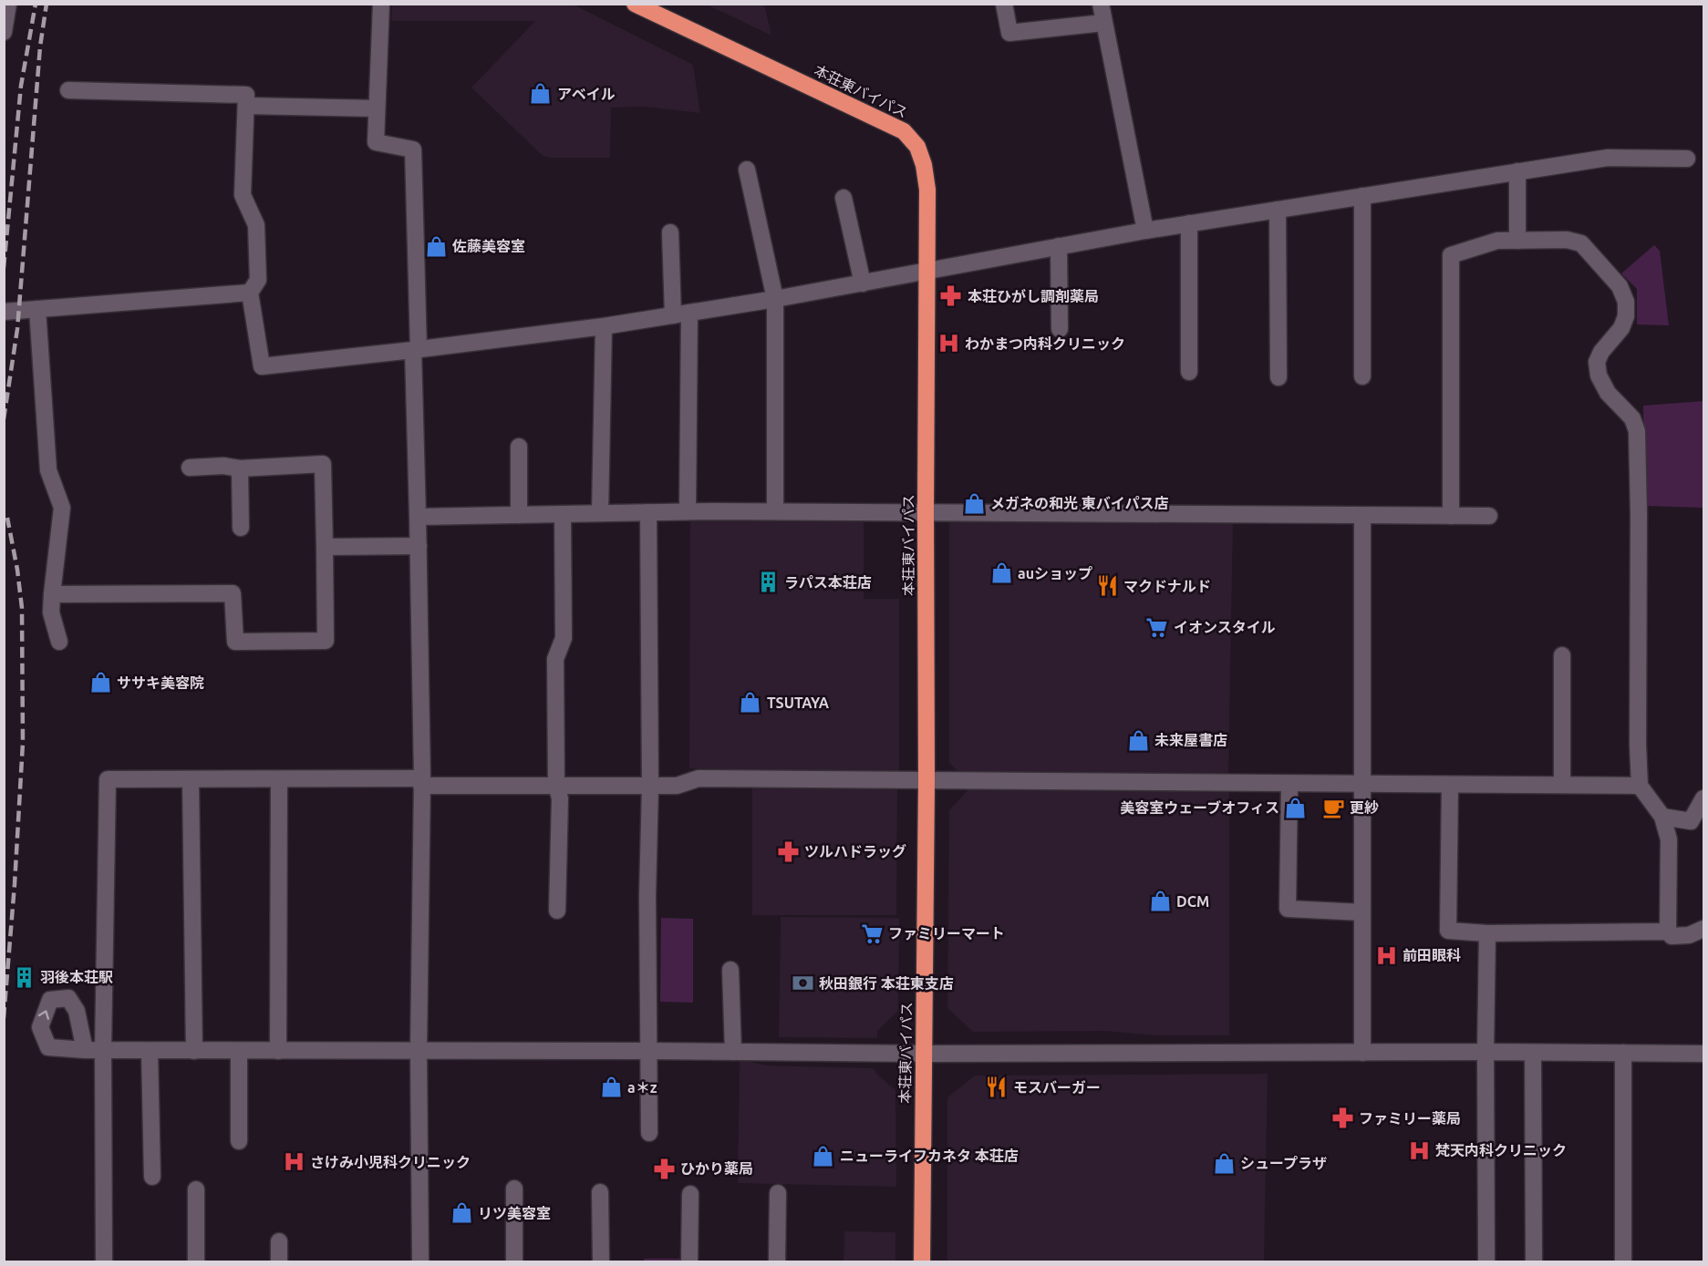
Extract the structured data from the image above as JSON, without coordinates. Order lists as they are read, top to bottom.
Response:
{
  "streets": {
    "highway": ["本荘東バイパス"]
  },
  "places": {
    "shop": [
      "アベイル",
      "佐藤美容室",
      "メガネの和光 東バイパス店",
      "auショップ",
      "ササキ美容院",
      "TSUTAYA",
      "未来屋書店",
      "美容室ウェーブオフィス",
      "DCM",
      "a＊z",
      "ニューライフカネタ 本荘店",
      "シュープラザ",
      "リツ美容室"
    ],
    "pharmacy": [
      "本荘ひがし調剤薬局",
      "ツルハドラッグ",
      "ファミリー薬局",
      "ひかり薬局"
    ],
    "hospital": [
      "わかまつ内科クリニック",
      "前田眼科",
      "梵天内科クリニック",
      "さけみ小児科クリニック"
    ],
    "building": ["ラパス本荘店", "羽後本荘駅"],
    "restaurant": ["マクドナルド", "モスバーガー"],
    "supermarket": ["イオンスタイル", "ファミリーマート"],
    "cafe": ["更紗"],
    "bank": ["秋田銀行 本荘東支店"]
  }
}
